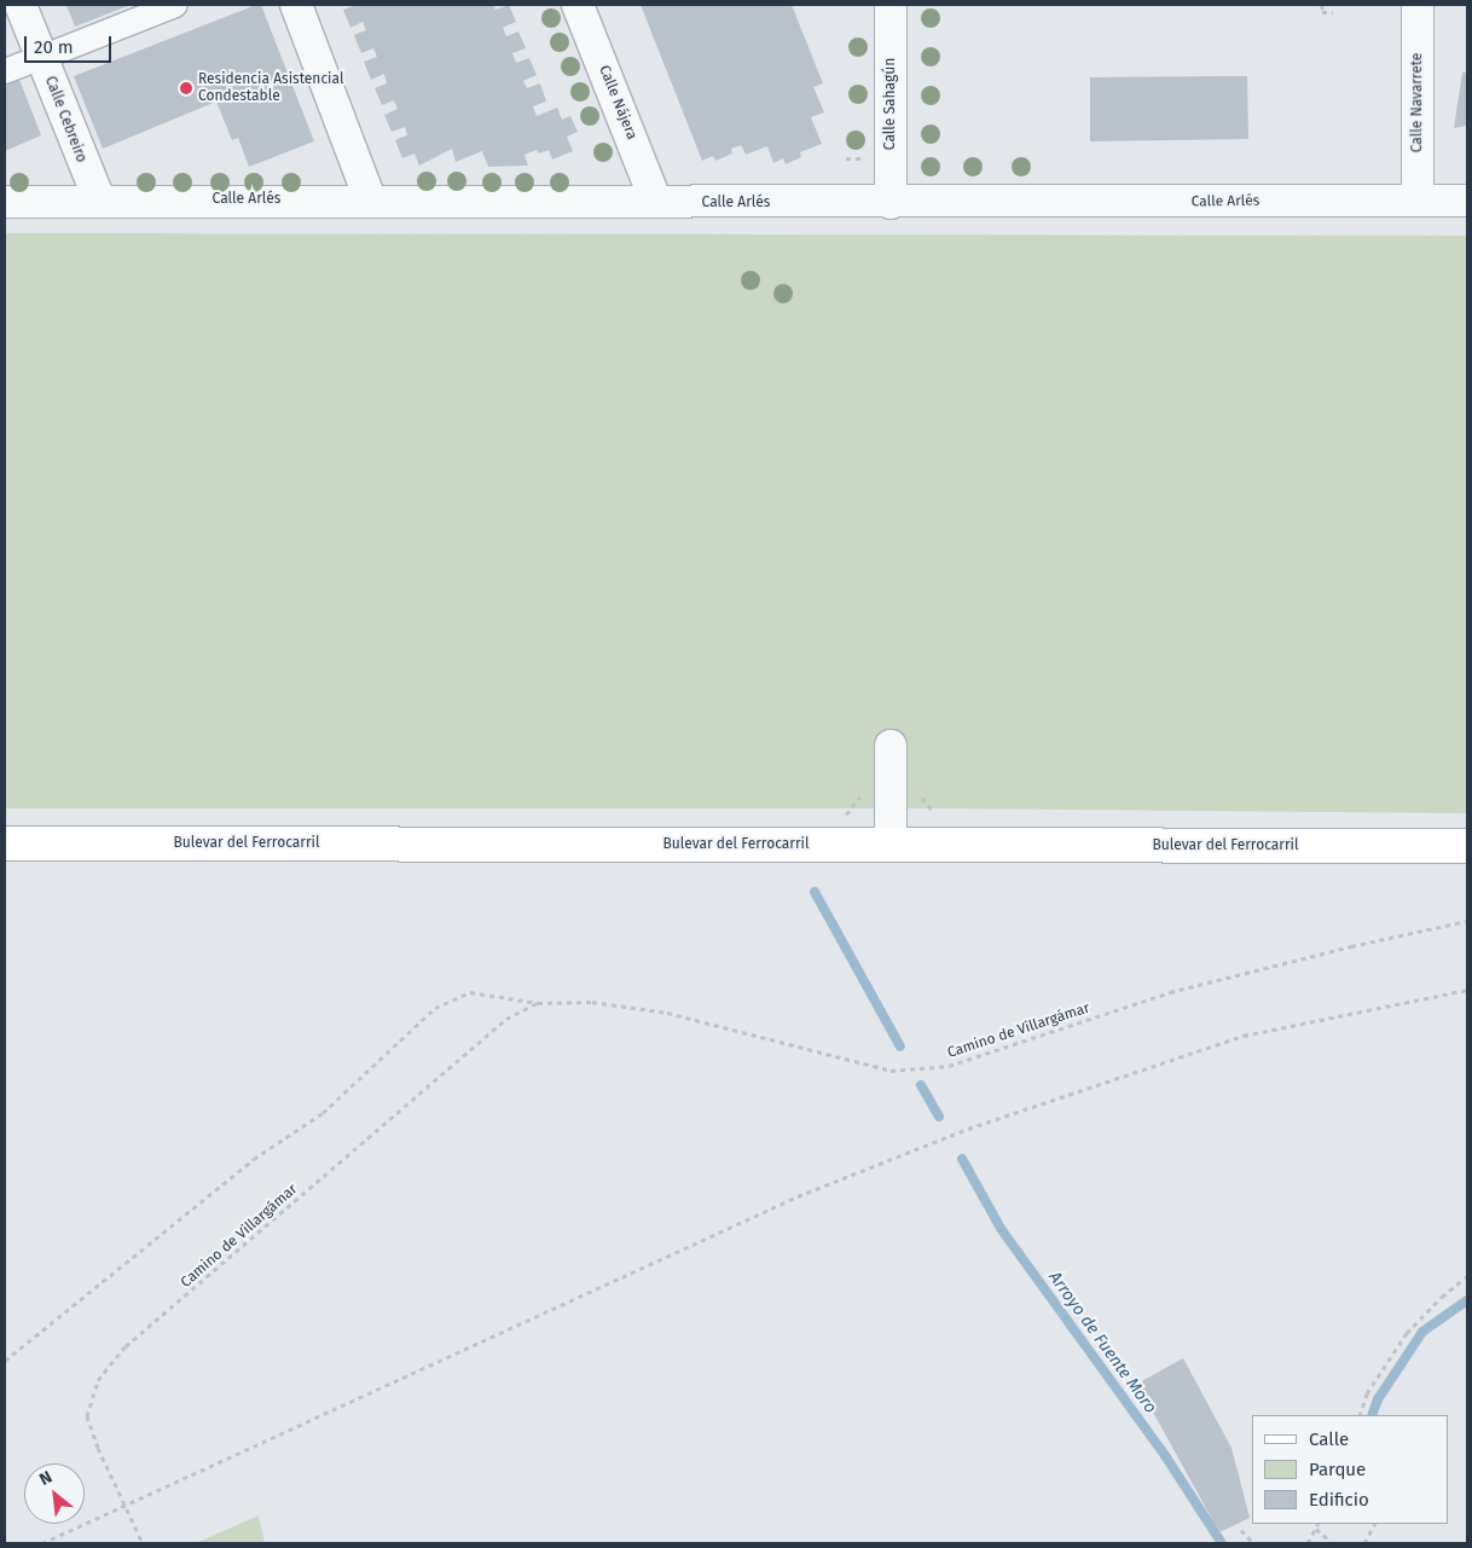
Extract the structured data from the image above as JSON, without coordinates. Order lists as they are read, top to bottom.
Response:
{
  "streets": {
    "main road": ["Bulevar del Ferrocarril"],
    "street": [
      "Calle Nájera",
      "Calle Navarrete",
      "Calle Sahagún",
      "Calle Cebreiro",
      "Calle Arlés"
    ],
    "path": ["Camino de Villargámar"]
  },
  "crossings": [
    ["Calle Nájera", "Calle Arlés"],
    ["Calle Navarrete", "Calle Arlés"],
    ["Calle Sahagún", "Calle Arlés"],
    ["Calle Cebreiro", "Calle Arlés"]
  ],
  "water": ["Arroyo de Fuente Moro"],
  "places": ["Residencia Asistencial Condestable"],
  "legend": ["Calle", "Parque", "Edificio"],
  "scale_bar": "20 m",
  "north": "top left"
}
